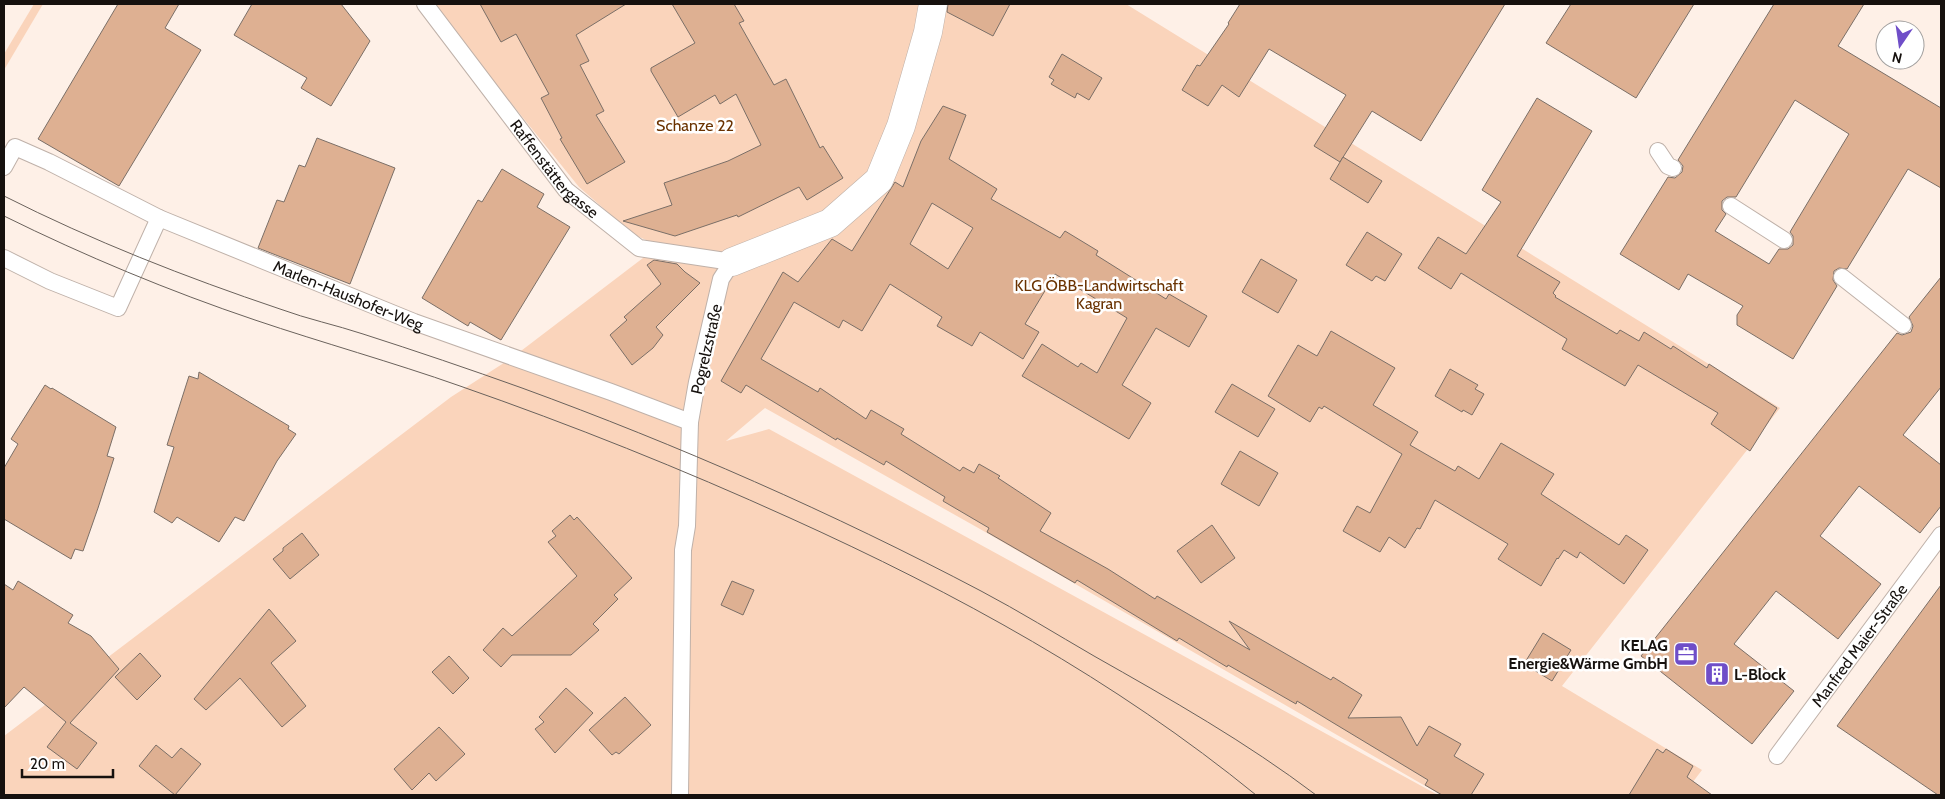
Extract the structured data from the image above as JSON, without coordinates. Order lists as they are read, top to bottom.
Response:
{
  "streets": {
    "lane": [
      "Raffenstättergasse",
      "Marlen-Haushofer-Weg",
      "Pogrelzstraße",
      "Manfred Maier-Straße"
    ]
  },
  "crossings": [
    ["Raffenstättergasse", "Pogrelzstraße"],
    ["Marlen-Haushofer-Weg", "Pogrelzstraße"]
  ],
  "parks": ["Schanze 22", "KLG ÖBB-Landwirtschaft Kagran"],
  "places": {
    "office": ["KELAG Energie&Wärme GmbH"],
    "building": ["L-Block"]
  },
  "scale_bar": "20 m",
  "north": "bottom"
}
